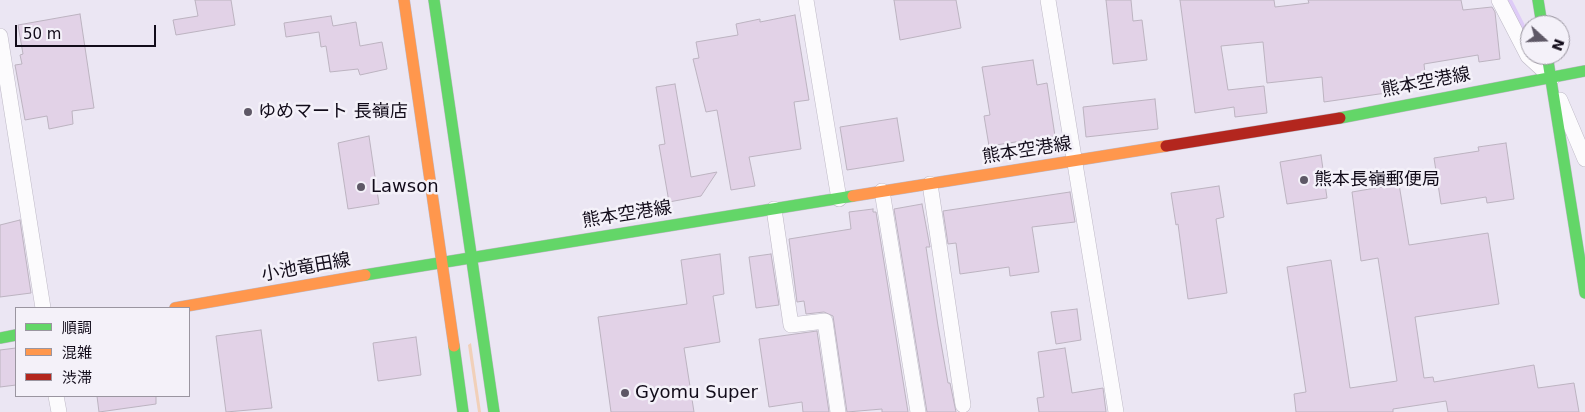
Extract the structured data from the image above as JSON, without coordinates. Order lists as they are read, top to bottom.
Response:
{
  "streets": {
    "main road": ["熊本空港線", "小池竜田線"]
  },
  "crossings": [
    ["熊本空港線", "小池竜田線"]
  ],
  "places": [
    "ゆめマート 長嶺店",
    "熊本長嶺郵便局",
    "Lawson",
    "Gyomu Super"
  ],
  "legend": ["順調", "混雑", "渋滞"],
  "scale_bar": "50 m",
  "north": "right"
}
